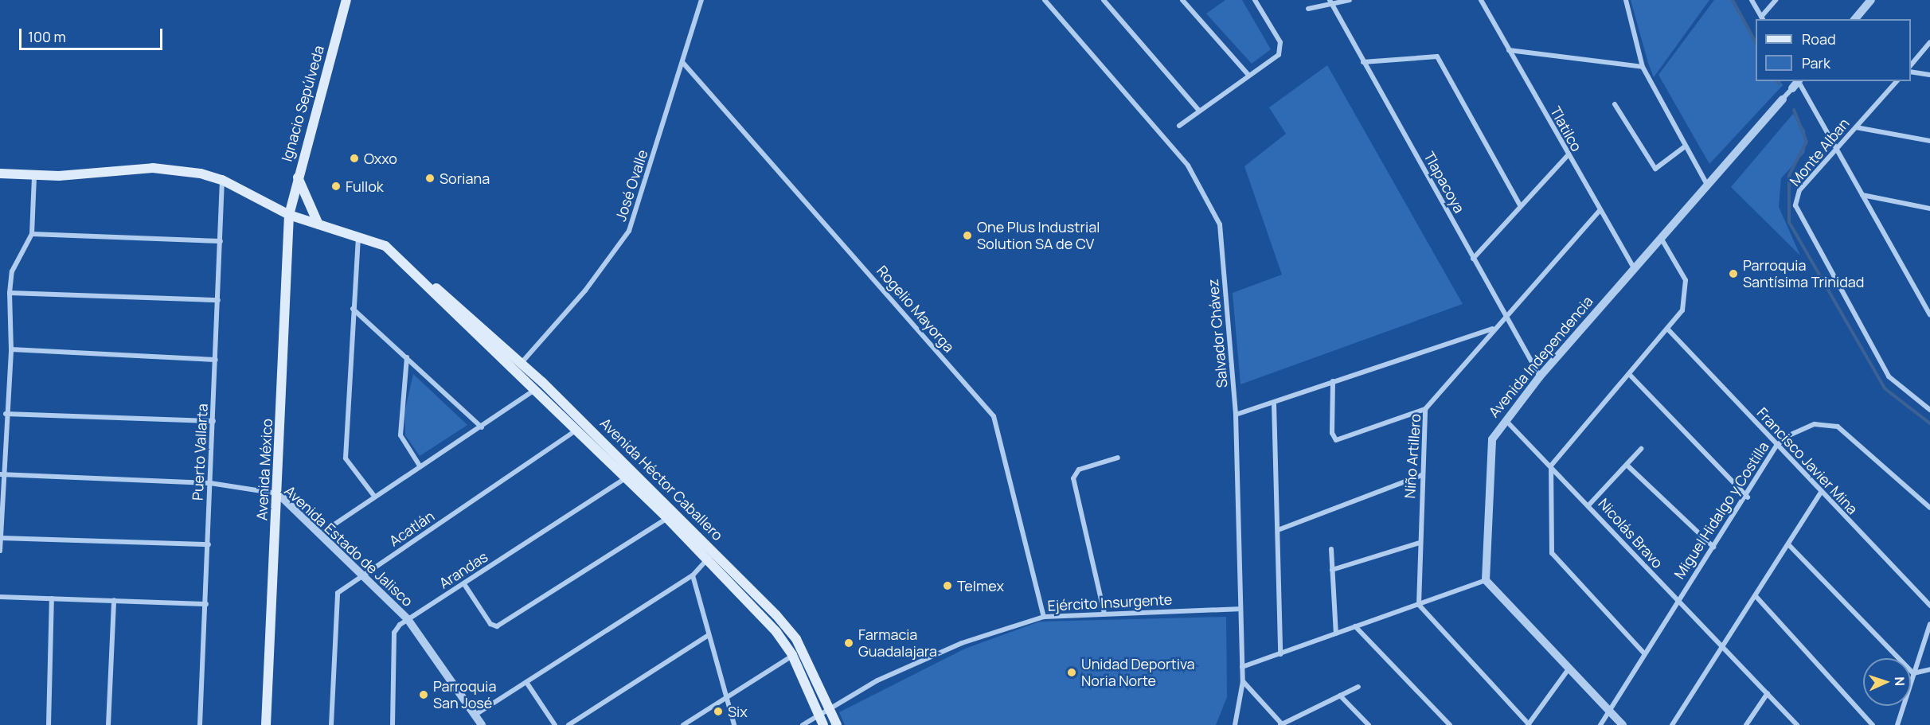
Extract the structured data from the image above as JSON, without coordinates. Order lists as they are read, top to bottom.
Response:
{
  "streets": {
    "main road": ["Ignacio Sepúlveda", "Avenida México", "Avenida Héctor Caballero"],
    "street": [
      "Tlatilco",
      "Monte Alban",
      "Tlapacoya",
      "José Ovalle",
      "Rogelio Mayorga",
      "Salvador Chávez",
      "Avenida Independencia",
      "Puerto Vallarta",
      "Niño Artillero",
      "Francisco Javier Mina",
      "Miguel Hidalgo y Costilla",
      "Acatlán",
      "Nicolás Bravo",
      "Avenida Estado de Jalisco",
      "Arandas",
      "Ejército Insurgente"
    ]
  },
  "crossings": [
    ["Ignacio Sepúlveda", "Avenida México"],
    ["Ignacio Sepúlveda", "Avenida Héctor Caballero"],
    ["Tlatilco", "Avenida Independencia"],
    ["Tlatilco", "Niño Artillero"],
    ["Tlapacoya", "Avenida Independencia"],
    ["Tlapacoya", "Niño Artillero"],
    ["José Ovalle", "Rogelio Mayorga"],
    ["José Ovalle", "Avenida Héctor Caballero"],
    ["Rogelio Mayorga", "Ejército Insurgente"],
    ["Salvador Chávez", "Ejército Insurgente"],
    ["Avenida Independencia", "Nicolás Bravo"],
    ["Puerto Vallarta", "Avenida Héctor Caballero"],
    ["Puerto Vallarta", "Avenida Estado de Jalisco"],
    ["Francisco Javier Mina", "Miguel Hidalgo y Costilla"],
    ["Avenida México", "Avenida Héctor Caballero"],
    ["Avenida México", "Avenida Estado de Jalisco"],
    ["Avenida Héctor Caballero", "Acatlán"],
    ["Avenida Héctor Caballero", "Arandas"],
    ["Avenida Héctor Caballero", "Ejército Insurgente"],
    ["Miguel Hidalgo y Costilla", "Nicolás Bravo"],
    ["Acatlán", "Avenida Estado de Jalisco"],
    ["Avenida Estado de Jalisco", "Arandas"]
  ],
  "places": [
    "Oxxo",
    "Soriana",
    "Fullok",
    "One Plus Industrial Solution SA de CV",
    "Parroquia Santísima Trinidad",
    "Telmex",
    "Farmacia Guadalajara",
    "Unidad Deportiva Noria Norte",
    "Parroquia San José",
    "Six"
  ],
  "legend": ["Road", "Park"],
  "scale_bar": "100 m",
  "north": "right"
}
